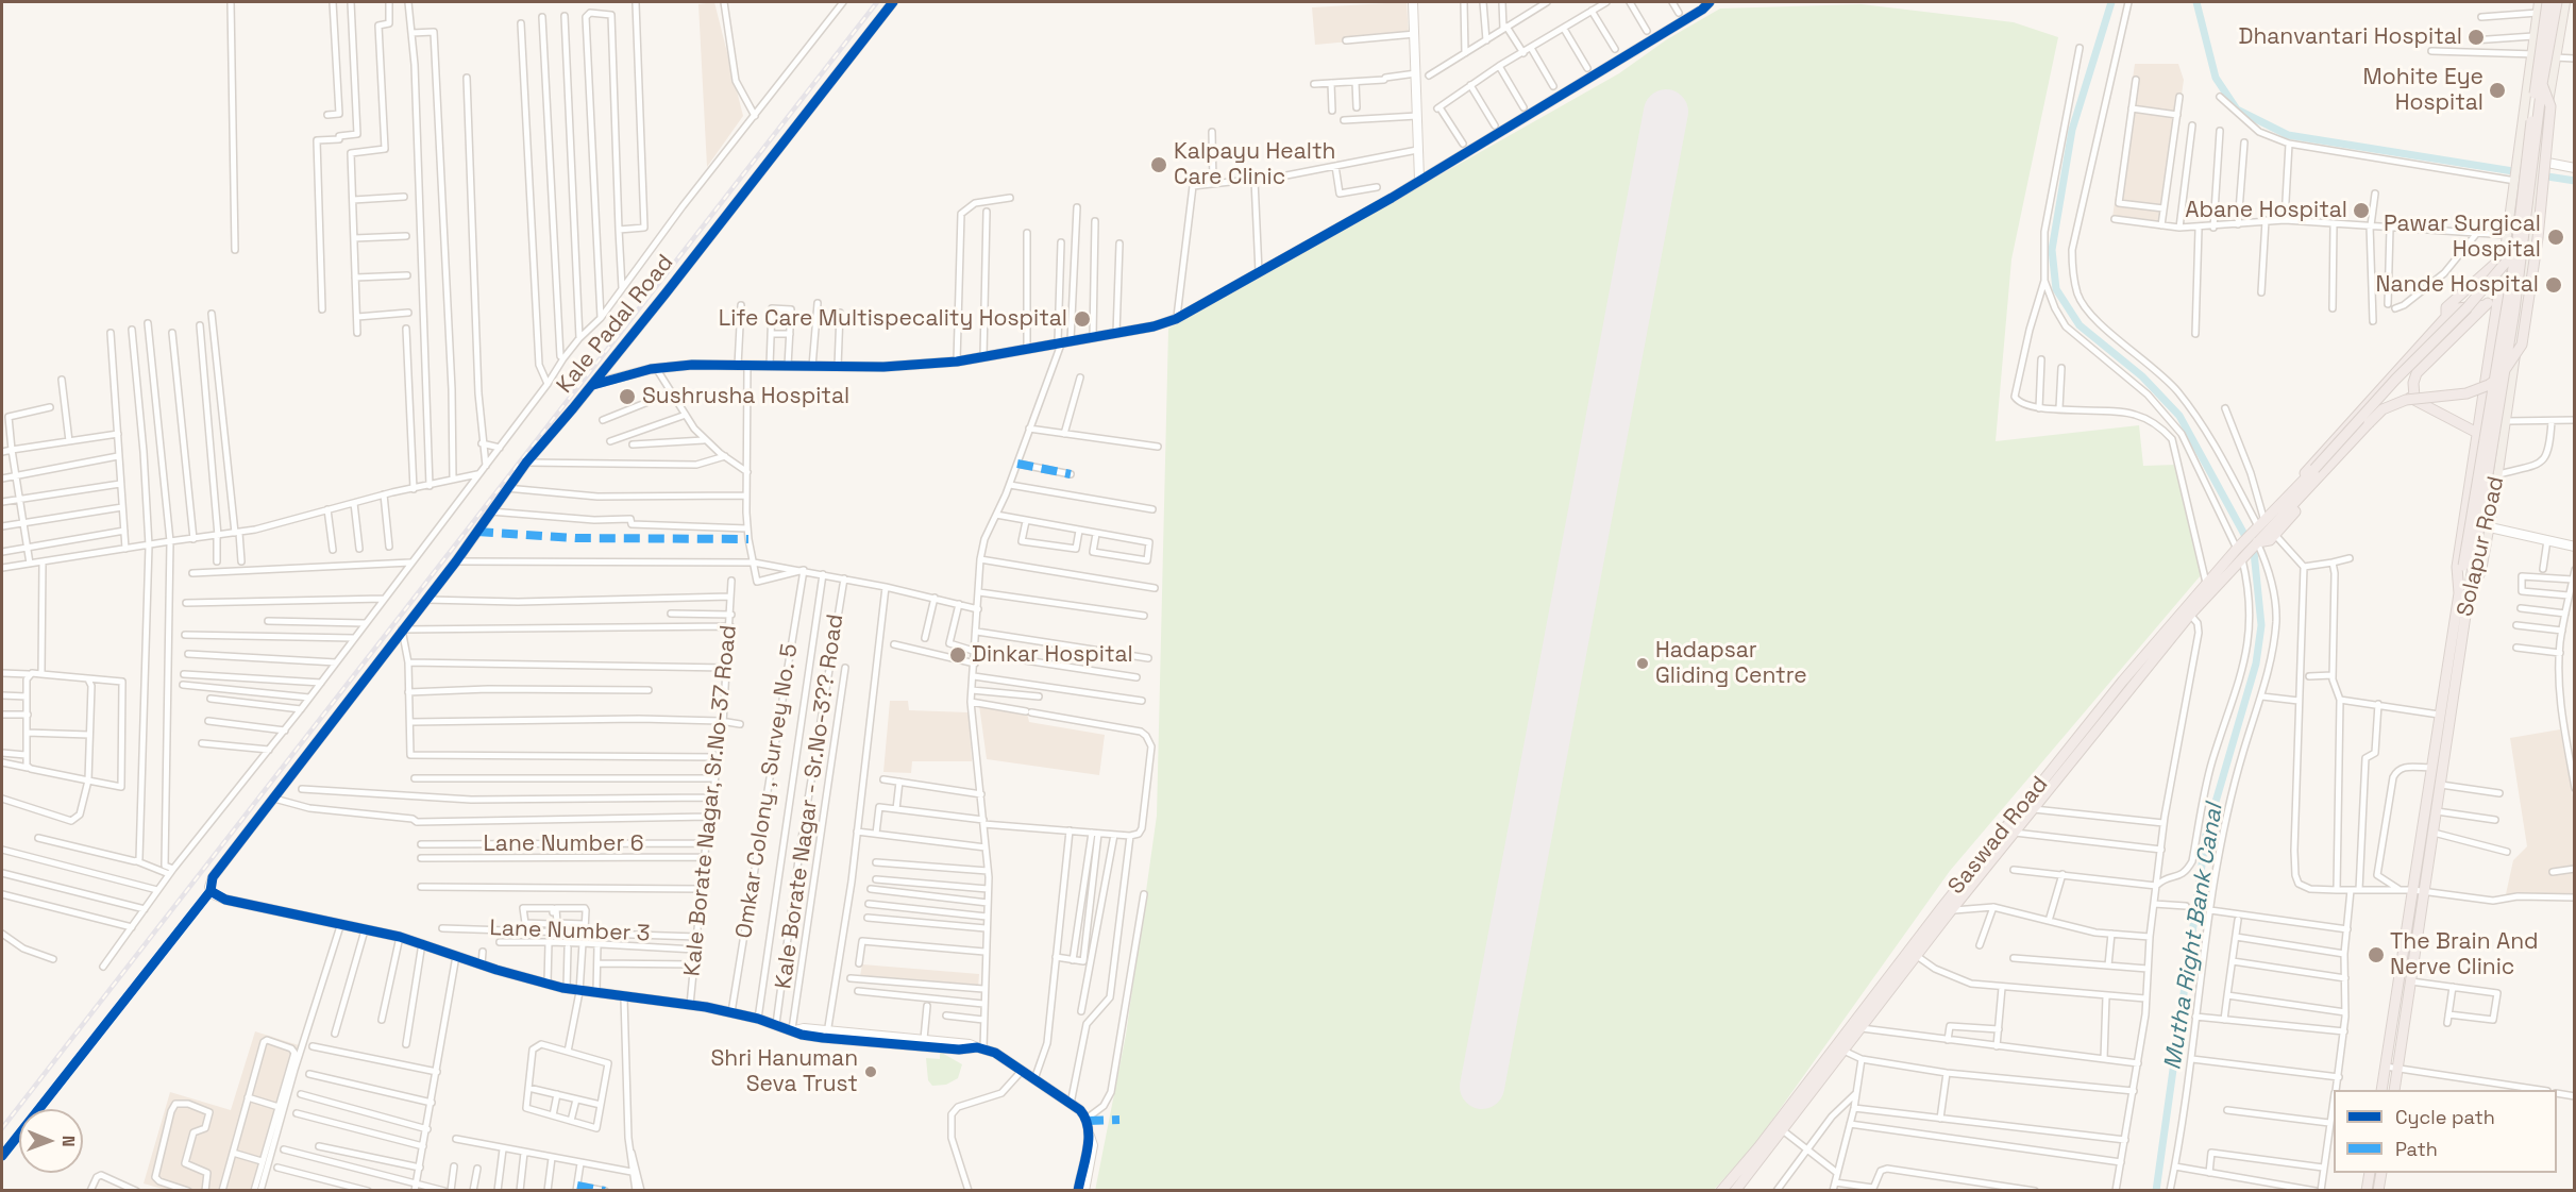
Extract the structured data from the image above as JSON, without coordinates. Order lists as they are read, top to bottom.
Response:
{
  "streets": {
    "highway": ["Solapur Road", "Saswad Road"],
    "street": [
      "Kale Padal Road",
      "Omkar Colony , Survey No. 5",
      "Kale Borate Nagar, Sr.No-37 Road",
      "Kale Borate Nagar - Sr.No-3?? Road",
      "Lane Number 6",
      "Lane Number 3"
    ]
  },
  "crossings": [
    ["Kale Borate Nagar, Sr.No-37 Road", "Lane Number 6"],
    ["Kale Borate Nagar, Sr.No-37 Road", "Lane Number 3"]
  ],
  "water": ["Mutha Right Bank Canal"],
  "places": [
    "Dhanvantari Hospital",
    "Mohite Eye Hospital",
    "Kalpayu Health Care Clinic",
    "Abane Hospital",
    "Pawar Surgical Hospital",
    "Nande Hospital",
    "Life Care Multispecality Hospital",
    "Sushrusha Hospital",
    "Dinkar Hospital",
    "Hadapsar Gliding Centre",
    "The Brain And Nerve Clinic",
    "Shri Hanuman Seva Trust"
  ],
  "legend": ["Cycle path", "Path"],
  "north": "right"
}
